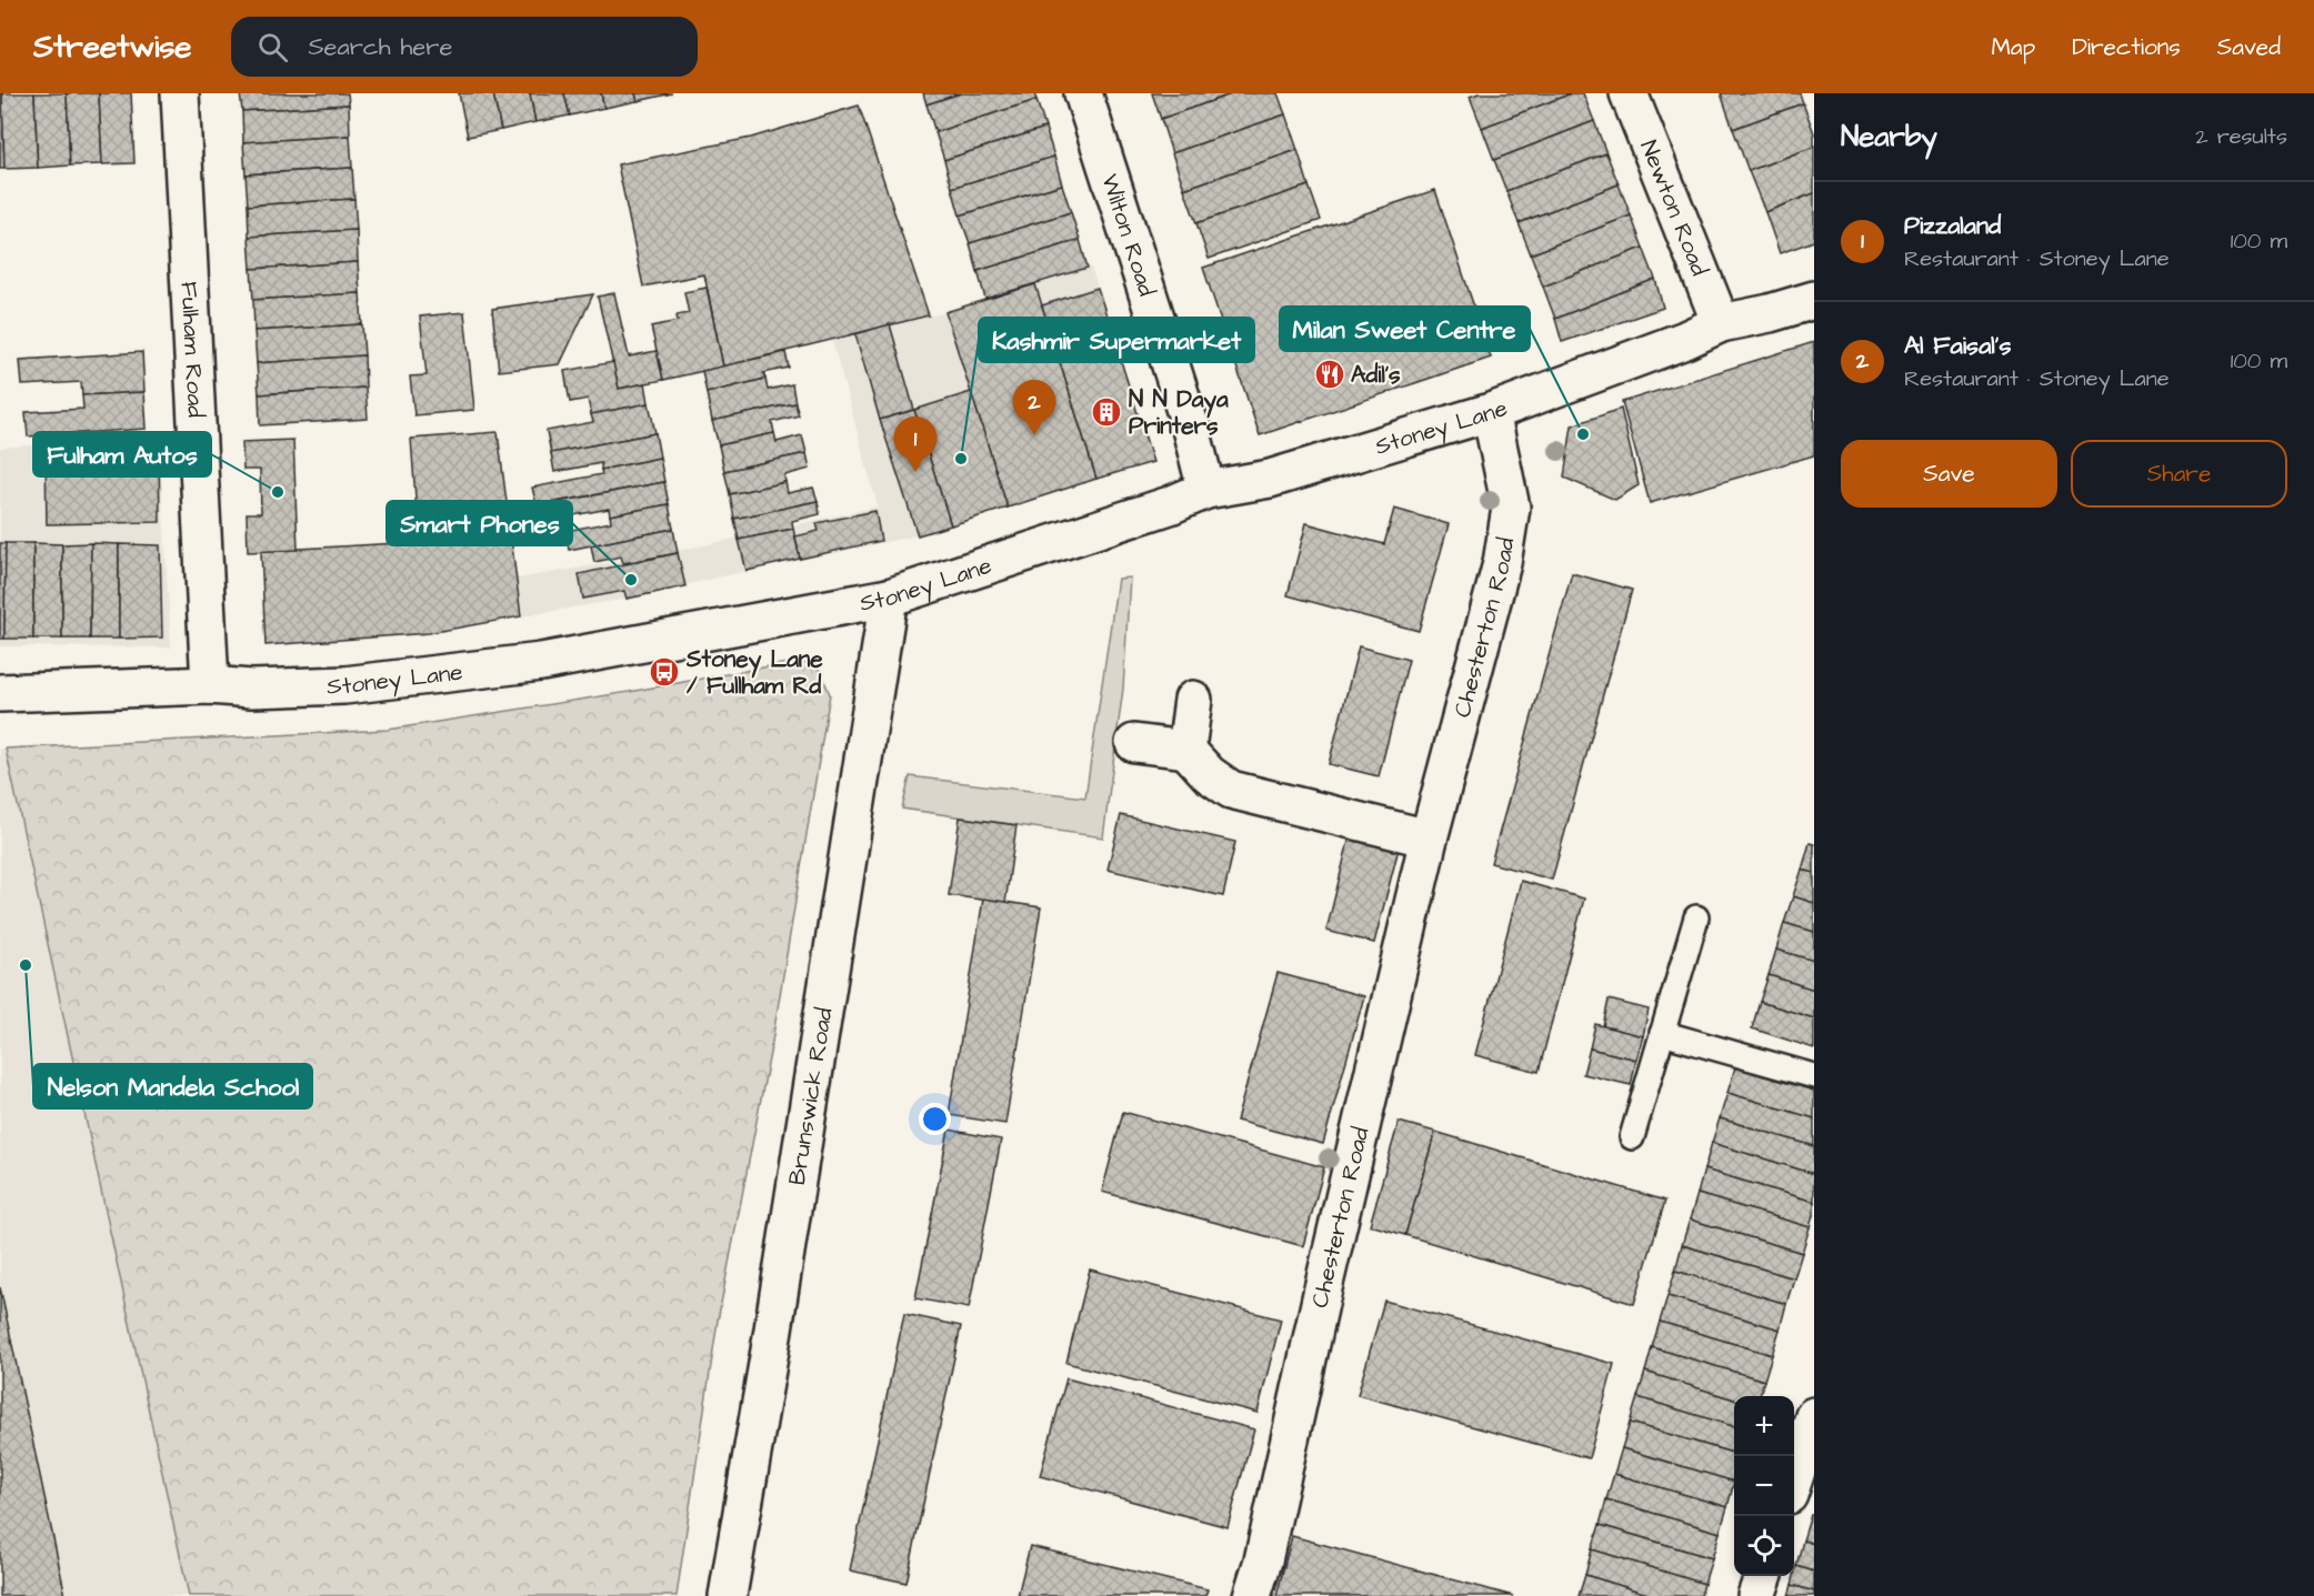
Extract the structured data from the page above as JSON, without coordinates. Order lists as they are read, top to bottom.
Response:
{
  "streets": {
    "street": [
      "Newton Road",
      "Wilton Road",
      "Fulham Road",
      "Stoney Lane",
      "Chesterton Road",
      "Brunswick Road"
    ]
  },
  "crossings": [
    ["Newton Road", "Stoney Lane"],
    ["Wilton Road", "Stoney Lane"],
    ["Fulham Road", "Stoney Lane"],
    ["Stoney Lane", "Chesterton Road"],
    ["Stoney Lane", "Brunswick Road"]
  ],
  "places": {
    "restaurant": ["Adil's"],
    "building": ["N N Daya Printers"],
    "other": [
      "Milan Sweet Centre",
      "Kashmir Supermarket",
      "Fulham Autos",
      "Smart Phones",
      "Nelson Mandela School"
    ],
    "bus stop": ["Stoney Lane / Fullham Rd"]
  },
  "page": {
    "header": "Streetwise",
    "search": "Search here",
    "nav": ["Map", "Directions", "Saved"],
    "heading": ["Nearby", "2 results"],
    "list": [
      {
        "mark": "1",
        "name": "Pizzaland",
        "note": "Restaurant · Stoney Lane",
        "value": "100 m"
      },
      {
        "mark": "2",
        "name": "Al Faisal's",
        "note": "Restaurant · Stoney Lane",
        "value": "100 m"
      }
    ],
    "pins": ["2", "1"],
    "buttons": ["Save", "Share"],
    "map_buttons": ["+", "−"]
  }
}
